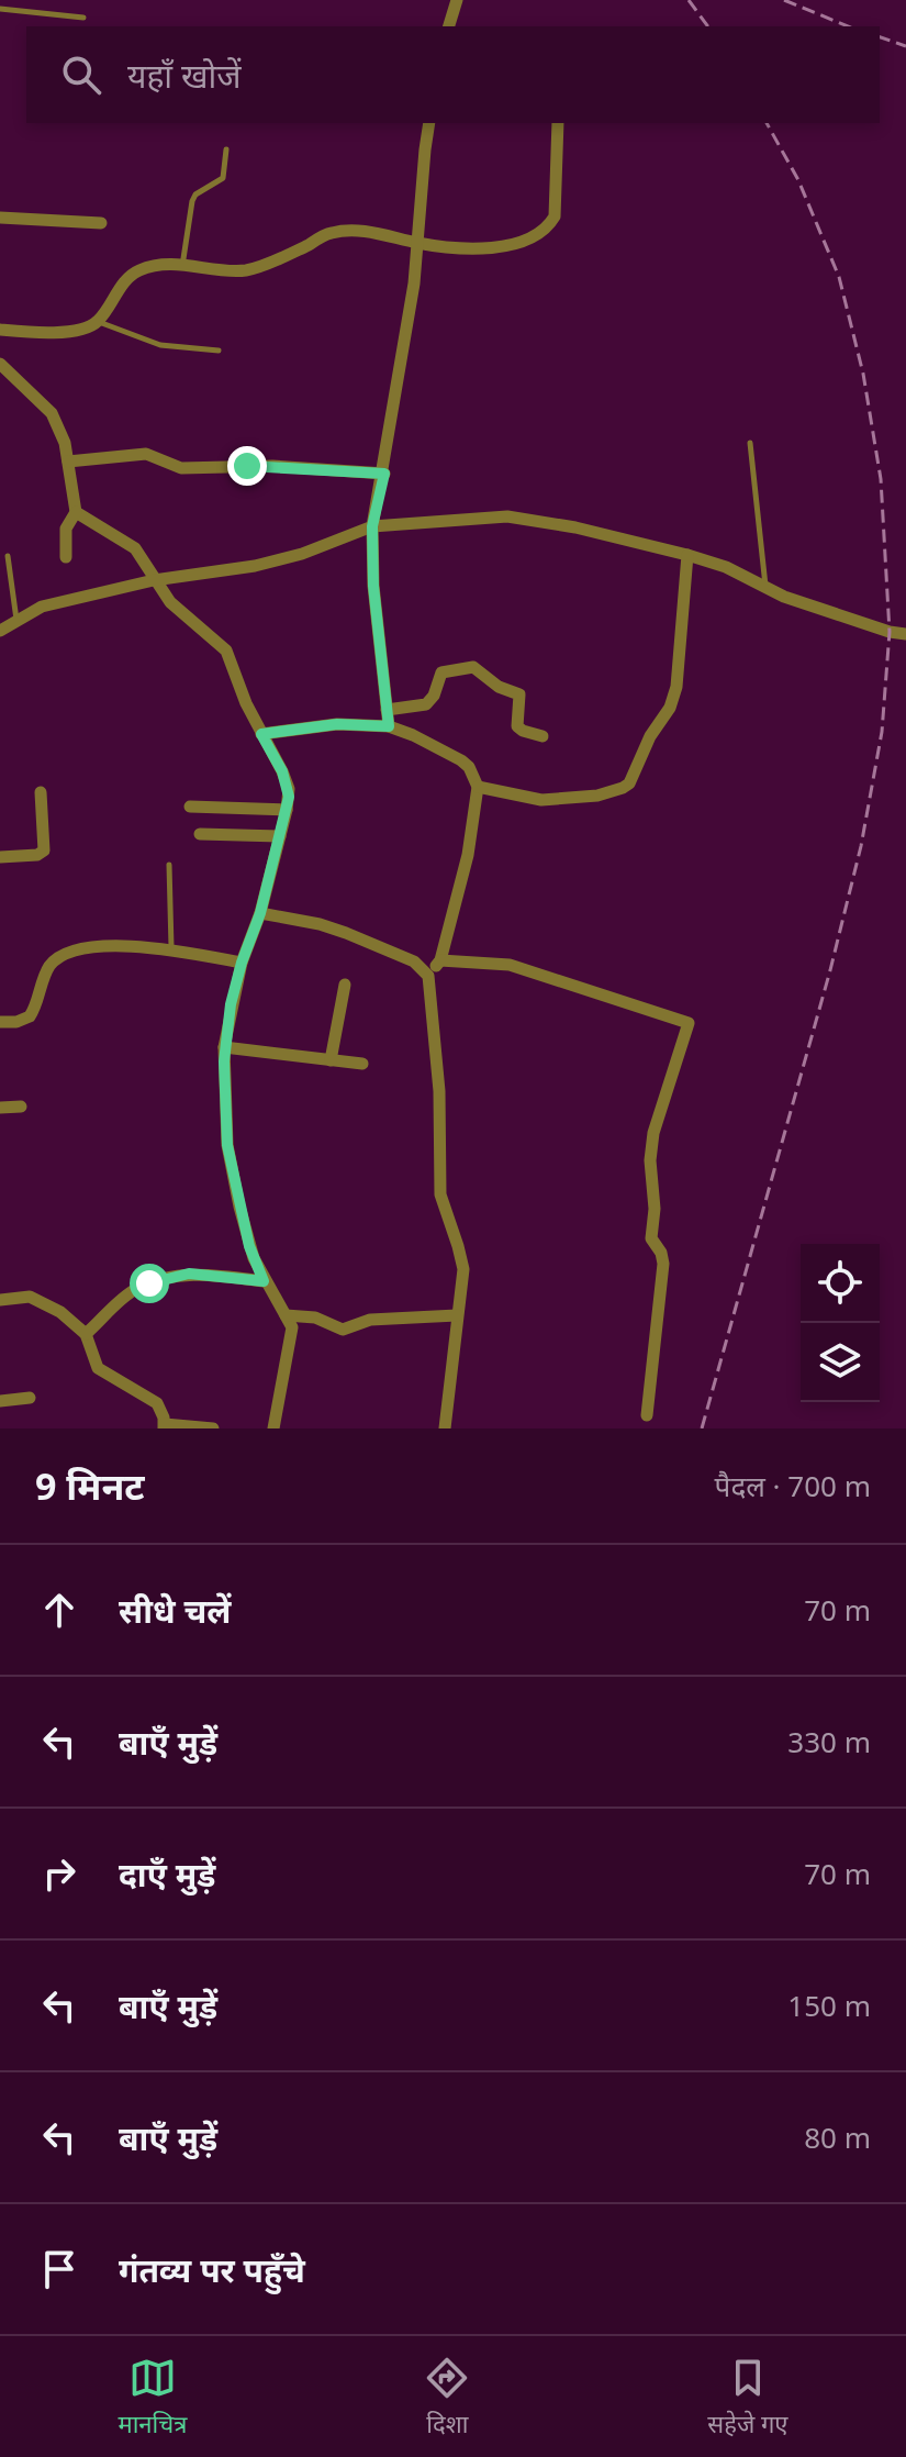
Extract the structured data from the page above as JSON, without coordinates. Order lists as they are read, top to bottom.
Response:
{
  "page": {
    "search": "यहाँ खोजें",
    "heading": ["9 मिनट", "पैदल · 700 m"],
    "list": [
      ["सीधे चलें", "70 m"],
      ["बाएँ मुड़ें", "330 m"],
      ["दाएँ मुड़ें", "70 m"],
      ["बाएँ मुड़ें", "150 m"],
      ["बाएँ मुड़ें", "80 m"],
      "गंतव्य पर पहुँचे"
    ],
    "nav": ["मानचित्र", "दिशा", "सहेजे गए"]
  }
}
